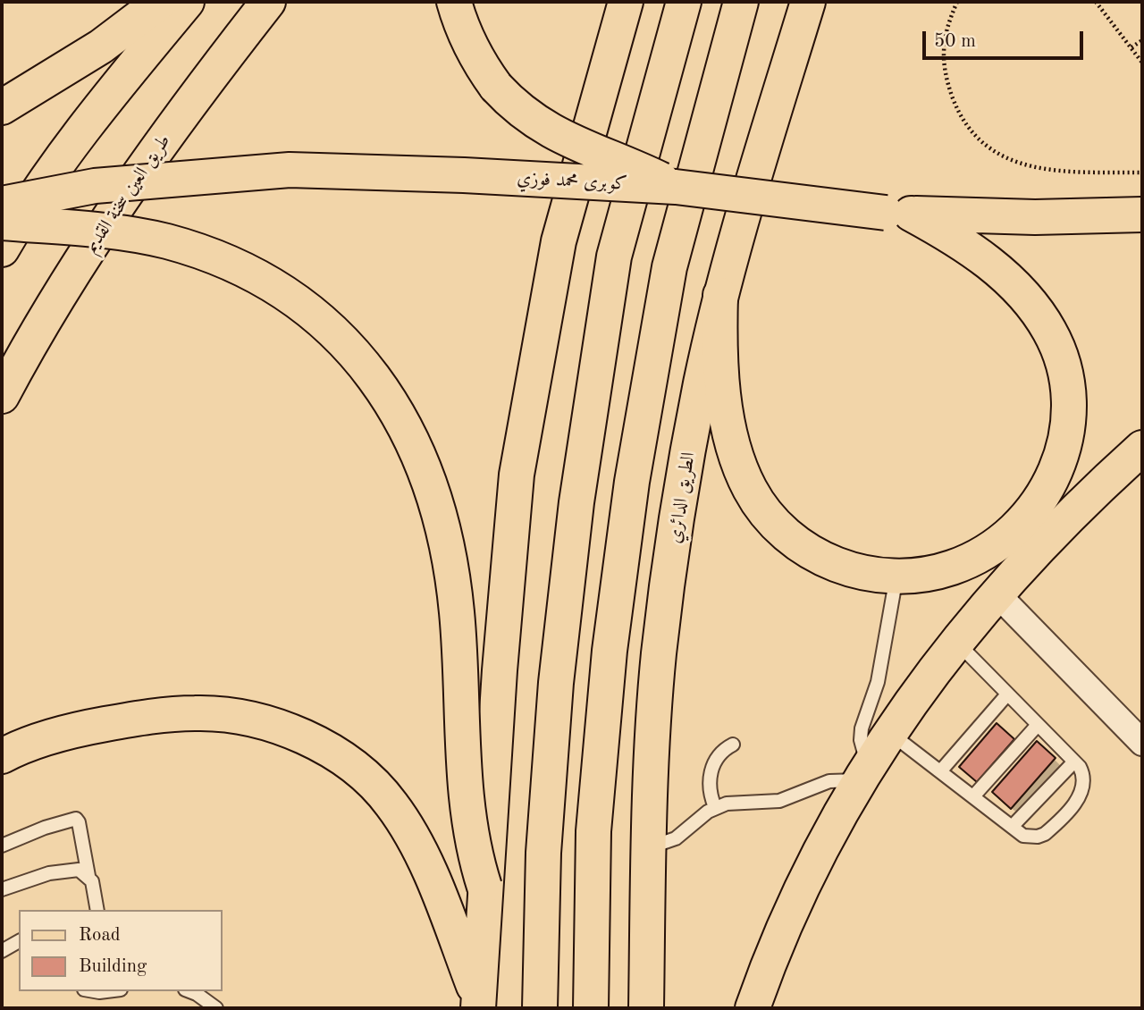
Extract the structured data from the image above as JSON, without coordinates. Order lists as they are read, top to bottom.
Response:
{
  "streets": {
    "main road": ["كوبرى محمد فوزي", "طريق العين سخنة القديم", "الطريق الدائري"]
  },
  "legend": ["Road", "Building"],
  "scale_bar": "50 m"
}
